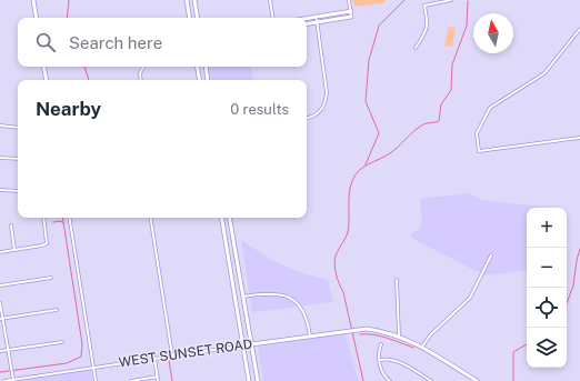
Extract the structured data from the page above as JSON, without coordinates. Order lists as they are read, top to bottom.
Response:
{
  "streets": {
    "main road": ["WEST SUNSET ROAD"]
  },
  "north": "top",
  "page": {
    "search": "Search here",
    "heading": ["Nearby", "0 results"],
    "map_buttons": ["+", "−"]
  }
}
